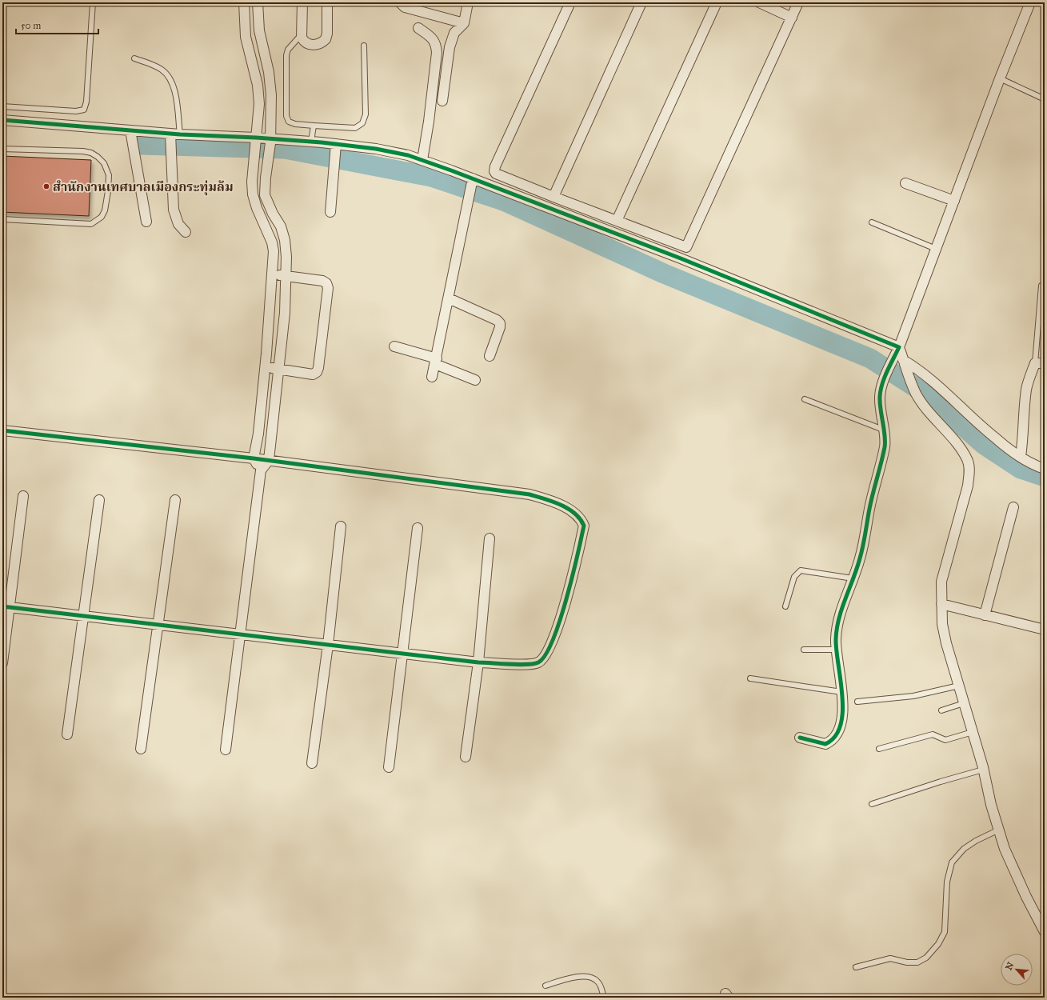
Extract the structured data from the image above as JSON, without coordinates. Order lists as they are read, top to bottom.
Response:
{
  "places": ["สำนักงานเทศบาลเมืองกระทุ่มล้ม"],
  "scale_bar": "50 m",
  "north": "top left"
}
